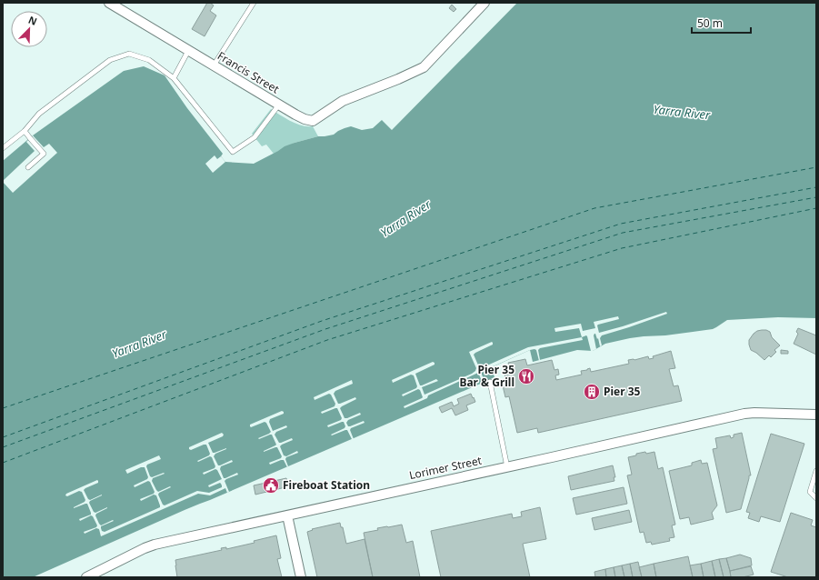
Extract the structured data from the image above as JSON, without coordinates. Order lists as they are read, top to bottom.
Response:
{
  "streets": {
    "street": ["Francis Street", "Lorimer Street"]
  },
  "water": ["Yarra River"],
  "places": {
    "restaurant": ["Pier 35 Bar & Grill"],
    "building": ["Pier 35"],
    "public building": ["Fireboat Station"]
  },
  "scale_bar": "50 m",
  "north": "top right"
}
